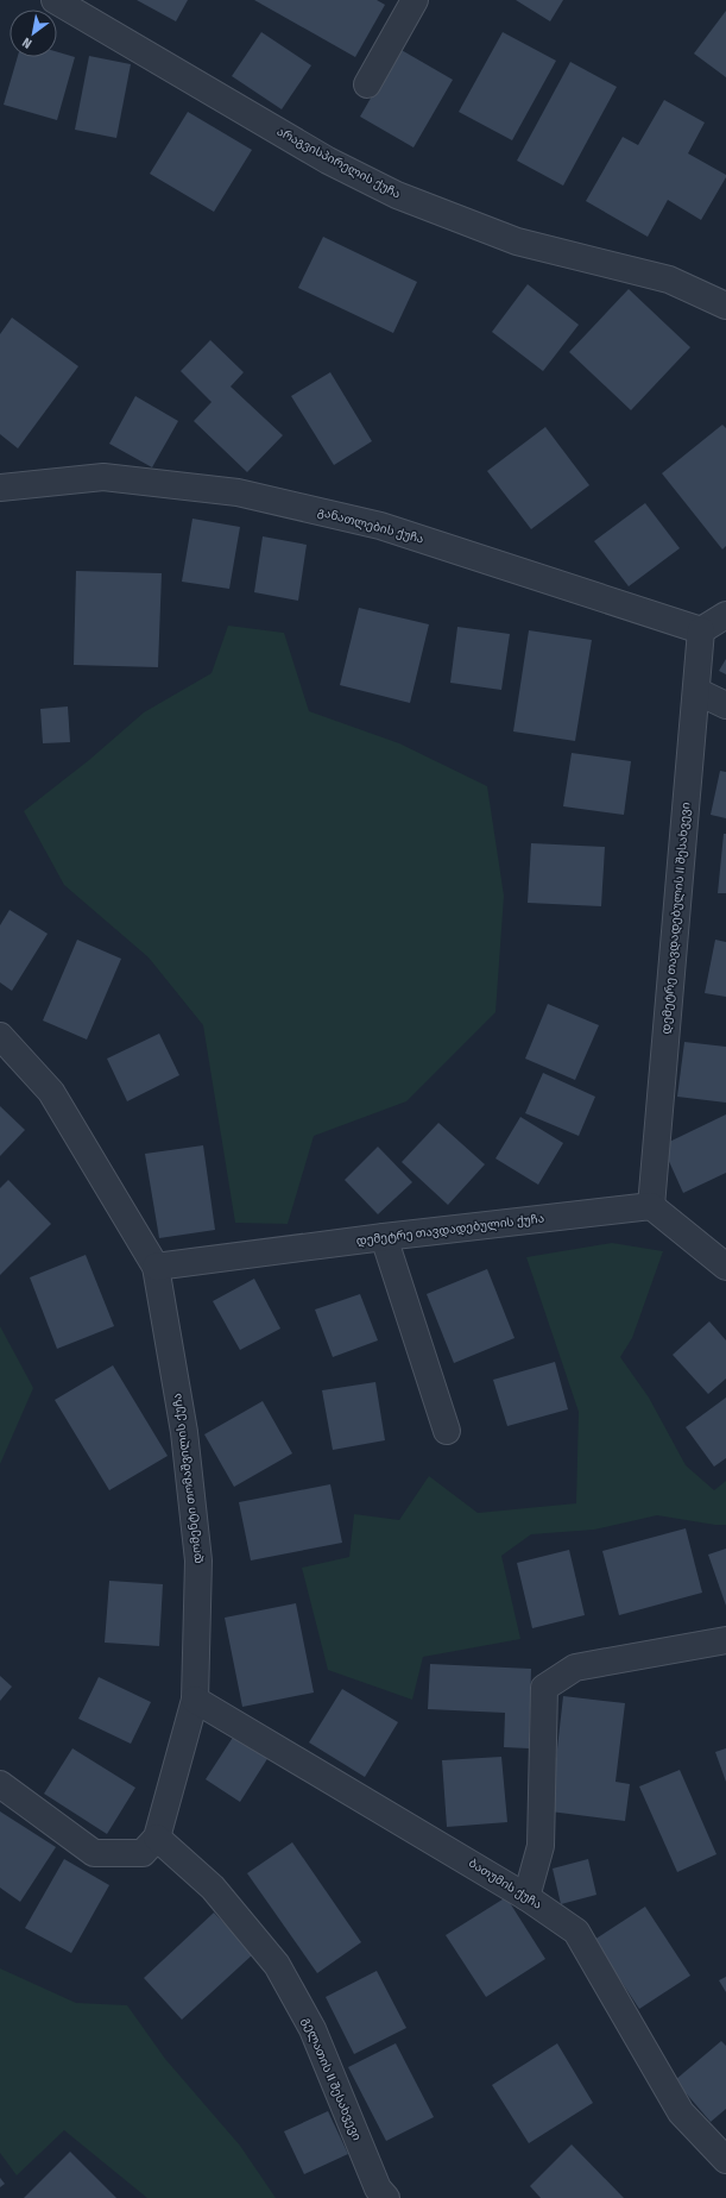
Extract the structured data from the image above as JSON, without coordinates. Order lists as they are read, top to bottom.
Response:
{
  "streets": {
    "street": [
      "არაგვისპირელის ქუჩა",
      "განათლების ქუჩა",
      "დემეტრე თავდადებულის II შესახვევი",
      "დემეტრე თავდადებულის ქუჩა",
      "დომენტი თომაშვილის ქუჩა",
      "ბათუმის ქუჩა",
      "გელათის II შესახვევი"
    ]
  },
  "crossings": [
    ["განათლების ქუჩა", "დემეტრე თავდადებულის II შესახვევი"],
    ["დემეტრე თავდადებულის II შესახვევი", "დემეტრე თავდადებულის ქუჩა"],
    ["დემეტრე თავდადებულის ქუჩა", "დომენტი თომაშვილის ქუჩა"],
    ["დომენტი თომაშვილის ქუჩა", "ბათუმის ქუჩა"],
    ["დომენტი თომაშვილის ქუჩა", "გელათის II შესახვევი"]
  ],
  "north": "bottom left"
}
